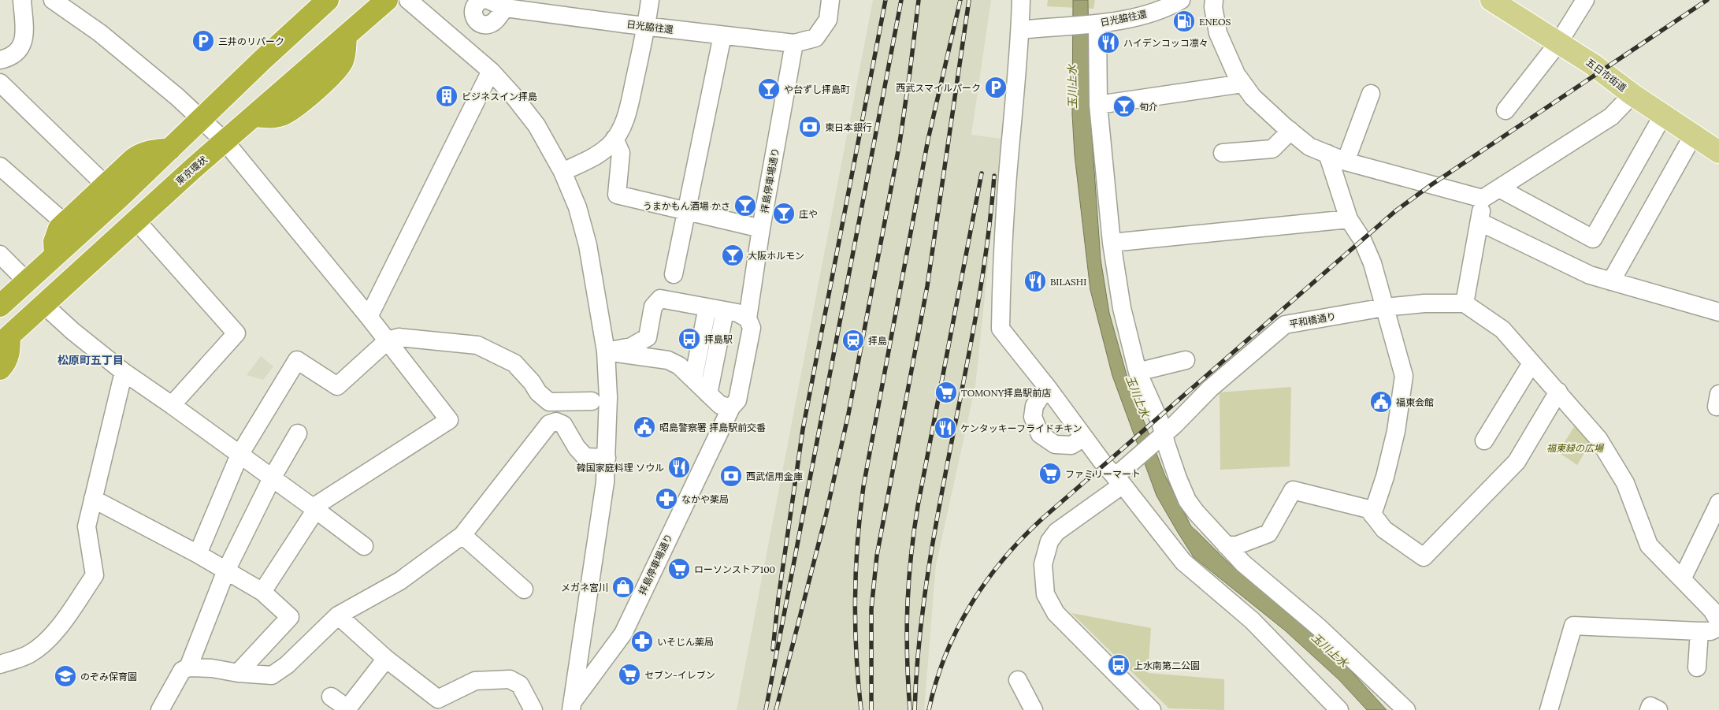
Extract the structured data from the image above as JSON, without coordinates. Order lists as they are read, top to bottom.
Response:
{
  "streets": {
    "highway": ["東京環状"],
    "main road": ["五日市街道"],
    "street": ["日光脇往還", "拝島停車場通り", "平和橋通り"]
  },
  "crossings": [
    ["日光脇往還", "拝島停車場通り"]
  ],
  "districts": ["松原町五丁目"],
  "water": ["玉川上水"],
  "parks": ["福東緑の広場"],
  "places": {
    "fuel station": ["ENEOS"],
    "parking": ["三井のリパーク", "西武スマイルパーク"],
    "restaurant": [
      "ハイデンコッコ凛々",
      "BILASHI",
      "ケンタッキーフライドチキン",
      "韓国家庭料理 ソウル"
    ],
    "bar": [
      "や台ずし拝島町",
      "旬介",
      "うまかもん酒場 かさ",
      "庄や",
      "大阪ホルモン"
    ],
    "building": ["ビジネスイン拝島"],
    "bank": ["東日本銀行", "西武信用金庫"],
    "bus stop": ["拝島駅", "上水南第二公園"],
    "station": ["拝島"],
    "supermarket": [
      "TOMONY拝島駅前店",
      "ファミリーマート",
      "ローソンストア100",
      "セブン-イレブン"
    ],
    "public building": ["福東会館", "昭島警察署 拝島駅前交番"],
    "pharmacy": ["なかや薬局", "いそじん薬局"],
    "shop": ["メガネ宮川"],
    "school or university": ["のぞみ保育園"]
  }
}
